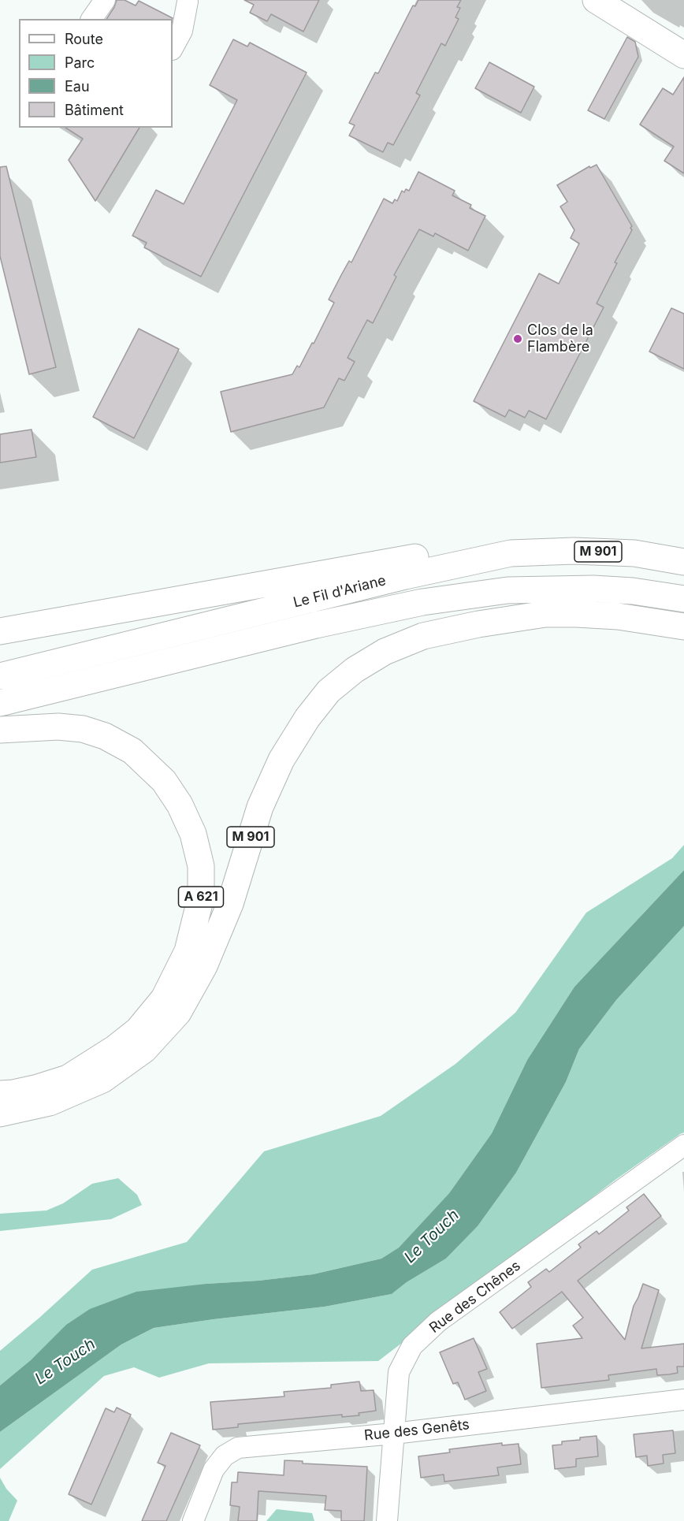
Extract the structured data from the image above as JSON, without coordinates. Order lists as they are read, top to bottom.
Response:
{
  "streets": {
    "main road": ["M 901", "Le Fil d'Ariane", "A 621"],
    "street": ["Rue des Chênes", "Rue des Genêts"]
  },
  "crossings": [
    ["Rue des Chênes", "Rue des Genêts"]
  ],
  "water": ["Le Touch"],
  "places": ["Clos de la Flambère"],
  "legend": [
    "Route",
    "Parc",
    "Eau",
    "Bâtiment"
  ]
}
